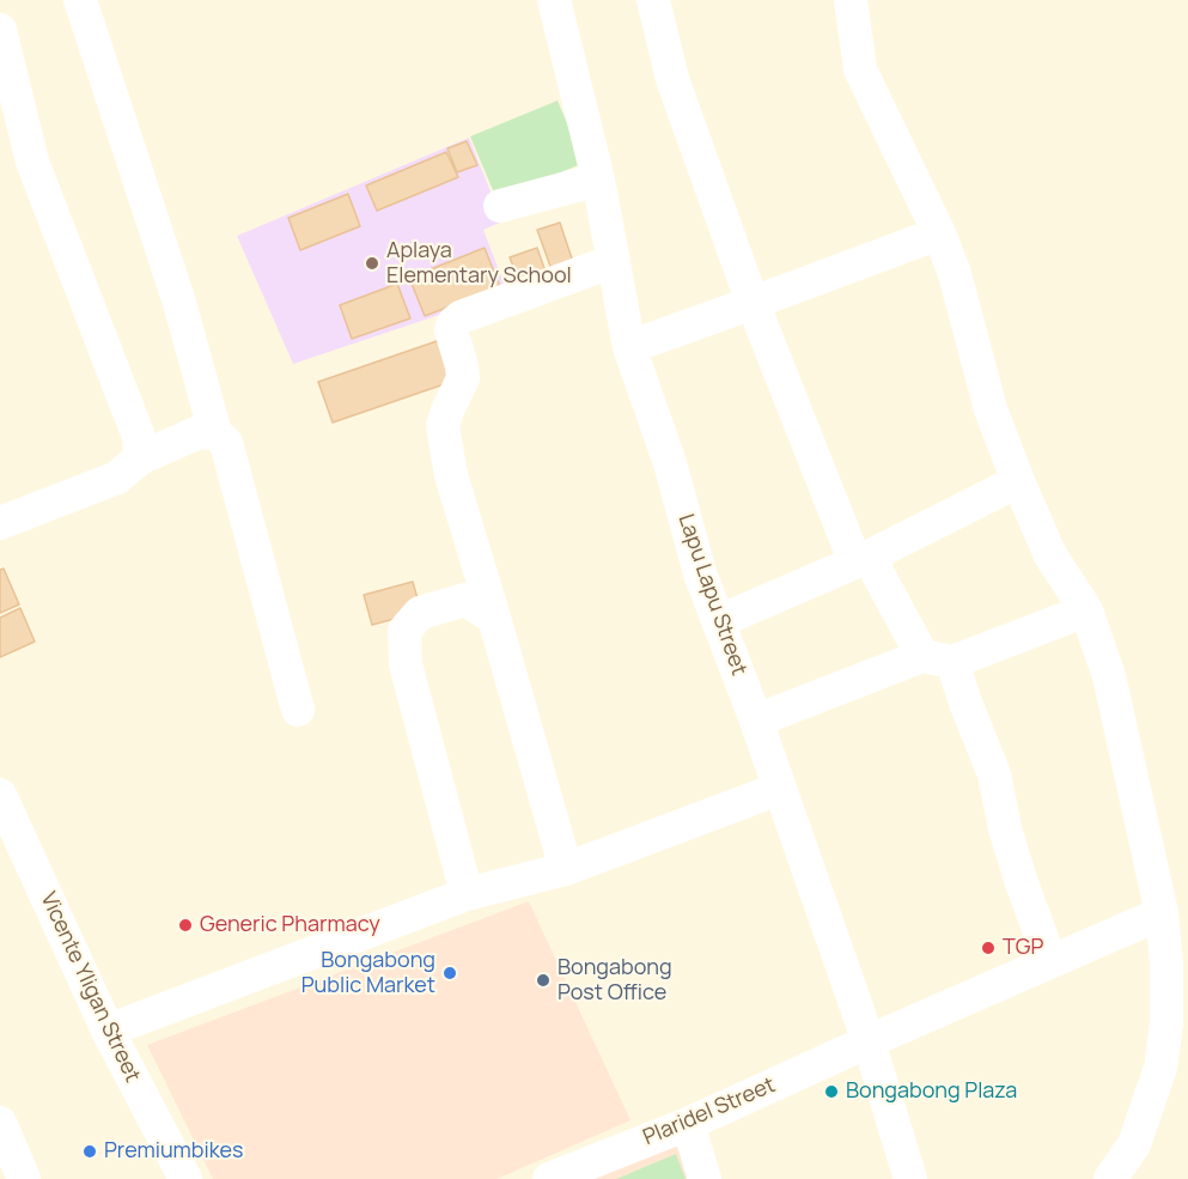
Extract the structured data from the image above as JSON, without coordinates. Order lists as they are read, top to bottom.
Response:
{
  "streets": {
    "street": ["Lapu Lapu Street", "Vicente Yligan Street", "Plaridel Street"]
  },
  "crossings": [
    ["Lapu Lapu Street", "Plaridel Street"]
  ],
  "places": [
    "Aplaya Elementary School",
    "Generic Pharmacy",
    "TGP",
    "Bongabong Public Market",
    "Bongabong Post Office",
    "Bongabong Plaza",
    "Premiumbikes"
  ]
}
